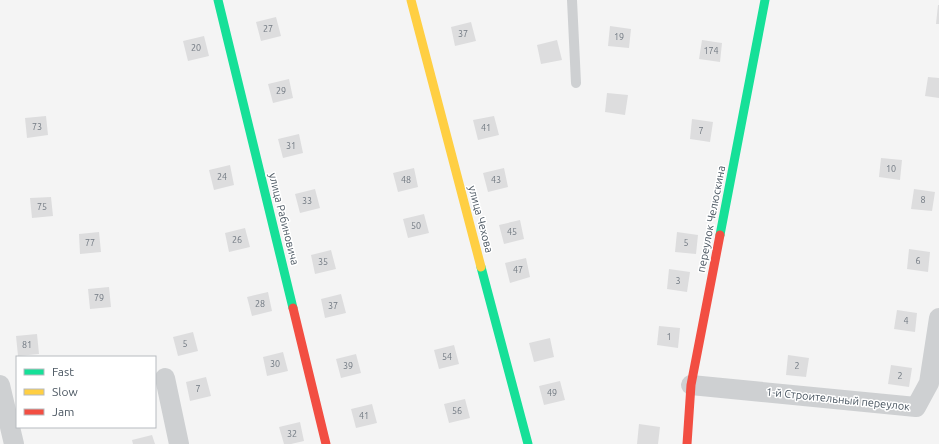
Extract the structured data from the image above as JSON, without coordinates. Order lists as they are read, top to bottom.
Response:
{
  "streets": {
    "street": [
      "улица Рабиновича",
      "улица Чехова",
      "переулок Челюскина",
      "1-й Строительный переулок"
    ]
  },
  "crossings": [
    ["переулок Челюскина", "1-й Строительный переулок"]
  ],
  "house_numbers": [
    "27",
    "37",
    "19",
    "20",
    "174",
    "29",
    "73",
    "41",
    "7",
    "31",
    "10",
    "24",
    "48",
    "43",
    "8",
    "33",
    "75",
    "50",
    "45",
    "26",
    "77",
    "5",
    "6",
    "35",
    "47",
    "3",
    "79",
    "28",
    "37",
    "4",
    "1",
    "5",
    "81",
    "54",
    "30",
    "39",
    "2",
    "2",
    "7",
    "49",
    "56",
    "41",
    "32"
  ],
  "legend": ["Fast", "Slow", "Jam"]
}
